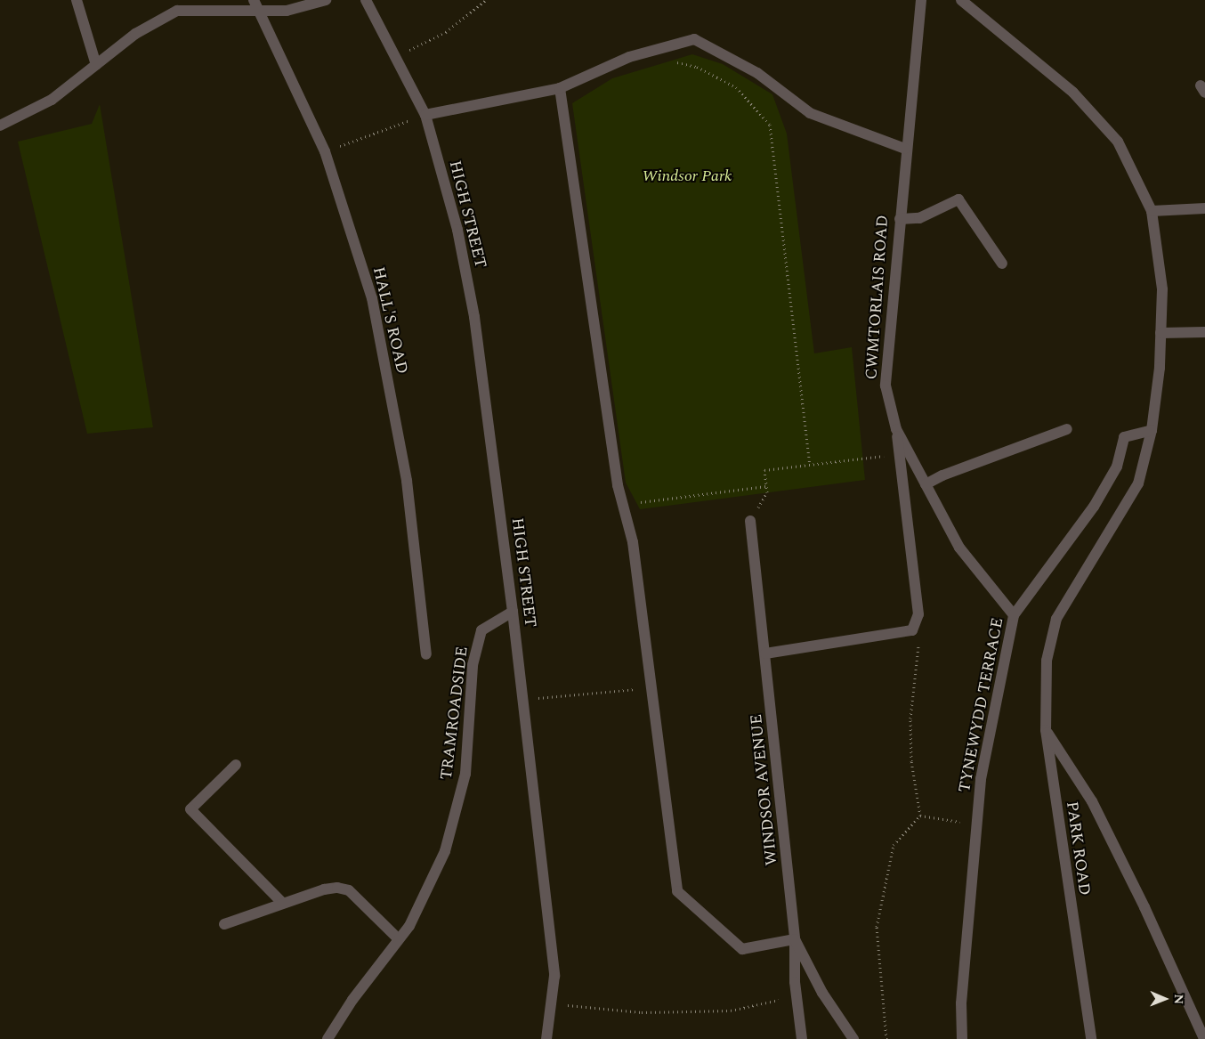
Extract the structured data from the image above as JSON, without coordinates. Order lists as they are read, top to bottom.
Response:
{
  "streets": {
    "street": [
      "HIGH STREET",
      "CWMTORLAIS ROAD",
      "HALL'S ROAD",
      "TYNEWYDD TERRACE",
      "TRAMROADSIDE",
      "WINDSOR AVENUE",
      "PARK ROAD"
    ]
  },
  "crossings": [
    ["HIGH STREET", "TRAMROADSIDE"],
    ["CWMTORLAIS ROAD", "TYNEWYDD TERRACE"],
    ["TYNEWYDD TERRACE", "PARK ROAD"]
  ],
  "parks": ["Windsor Park"],
  "north": "right"
}
